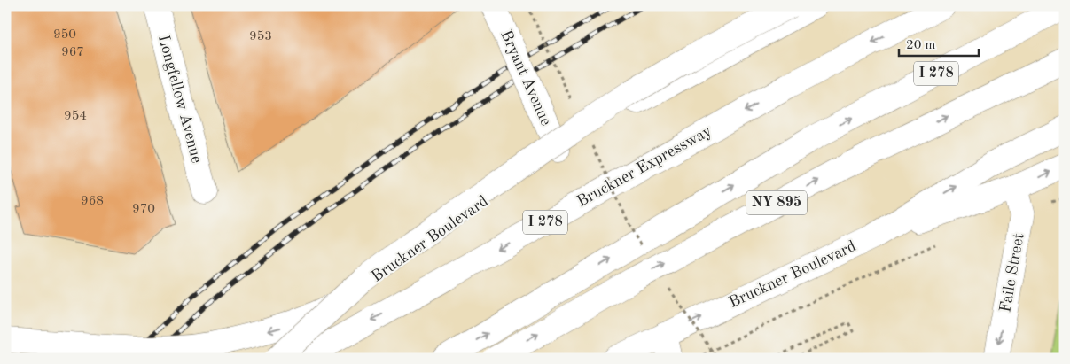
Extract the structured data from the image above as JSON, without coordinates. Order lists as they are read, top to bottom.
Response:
{
  "streets": {
    "main road": [
      "I 278",
      "Bryant Avenue",
      "Longfellow Avenue",
      "Bruckner Expressway",
      "NY 895",
      "Bruckner Boulevard",
      "Faile Street"
    ]
  },
  "crossings": [
    ["Bryant Avenue", "Bruckner Boulevard"],
    ["Bruckner Boulevard", "Faile Street"]
  ],
  "one_way": ["Faile Street"],
  "house_numbers": [
    "950",
    "953",
    "967",
    "954",
    "968",
    "970"
  ],
  "scale_bar": "20 m"
}
